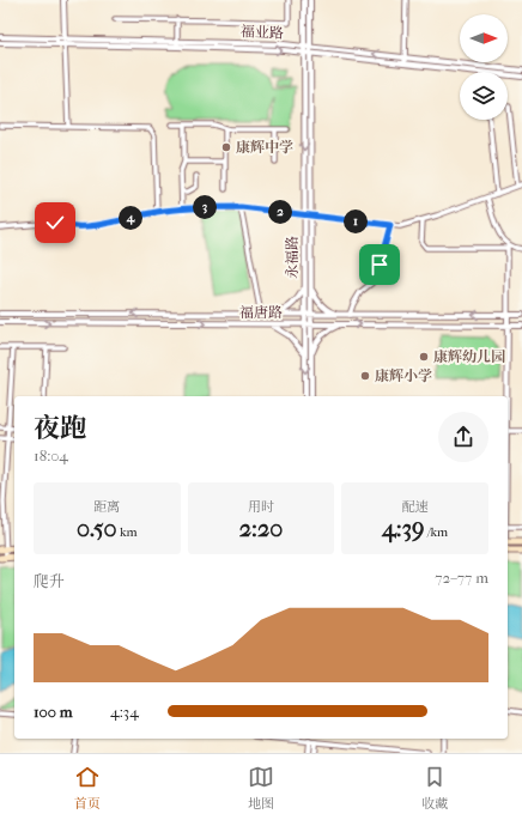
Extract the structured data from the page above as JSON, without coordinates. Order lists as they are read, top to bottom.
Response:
{
  "streets": {
    "street": ["福业路", "永福路", "福唐路"]
  },
  "crossings": [
    ["福业路", "永福路"],
    ["永福路", "福唐路"]
  ],
  "places": ["康辉中学", "康辉幼儿园", "康辉小学"],
  "north": "right",
  "page": {
    "pins": [
      "3",
      "2",
      "4",
      "1"
    ],
    "heading": ["夜跑", "18:04"],
    "stats": [
      ["距离", "0.50 km"],
      ["用时", "2:20"],
      ["配速", "4:39 /km"]
    ],
    "chart": ["爬升", "72–77 m"],
    "list": [
      {
        "name": "100 m",
        "note": "4:34"
      }
    ],
    "tabs": ["首页", "地图", "收藏"]
  }
}
